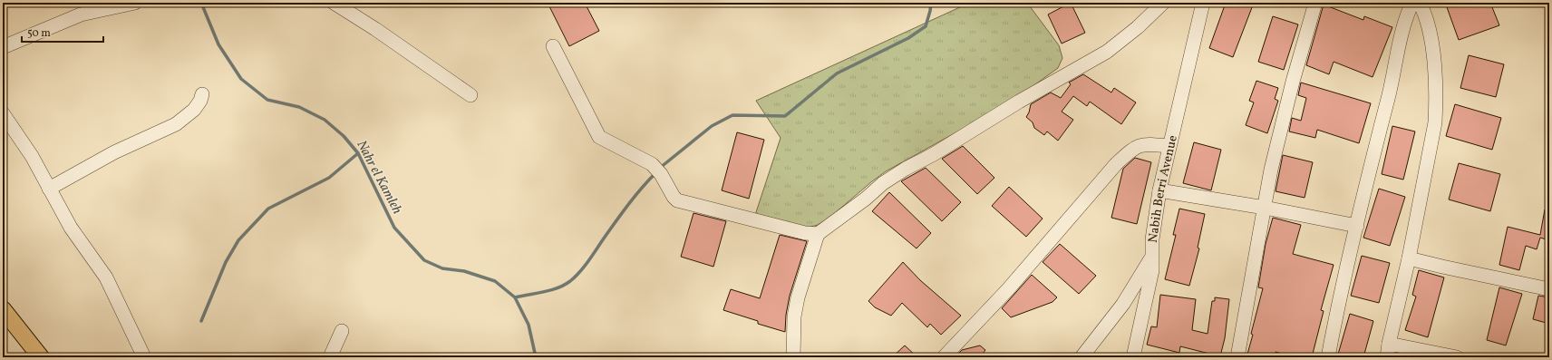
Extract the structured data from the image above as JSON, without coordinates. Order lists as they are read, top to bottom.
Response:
{
  "streets": {
    "street": ["Nabih Berri Avenue"]
  },
  "water": ["Nahr el Kamleh"],
  "scale_bar": "50 m"
}
